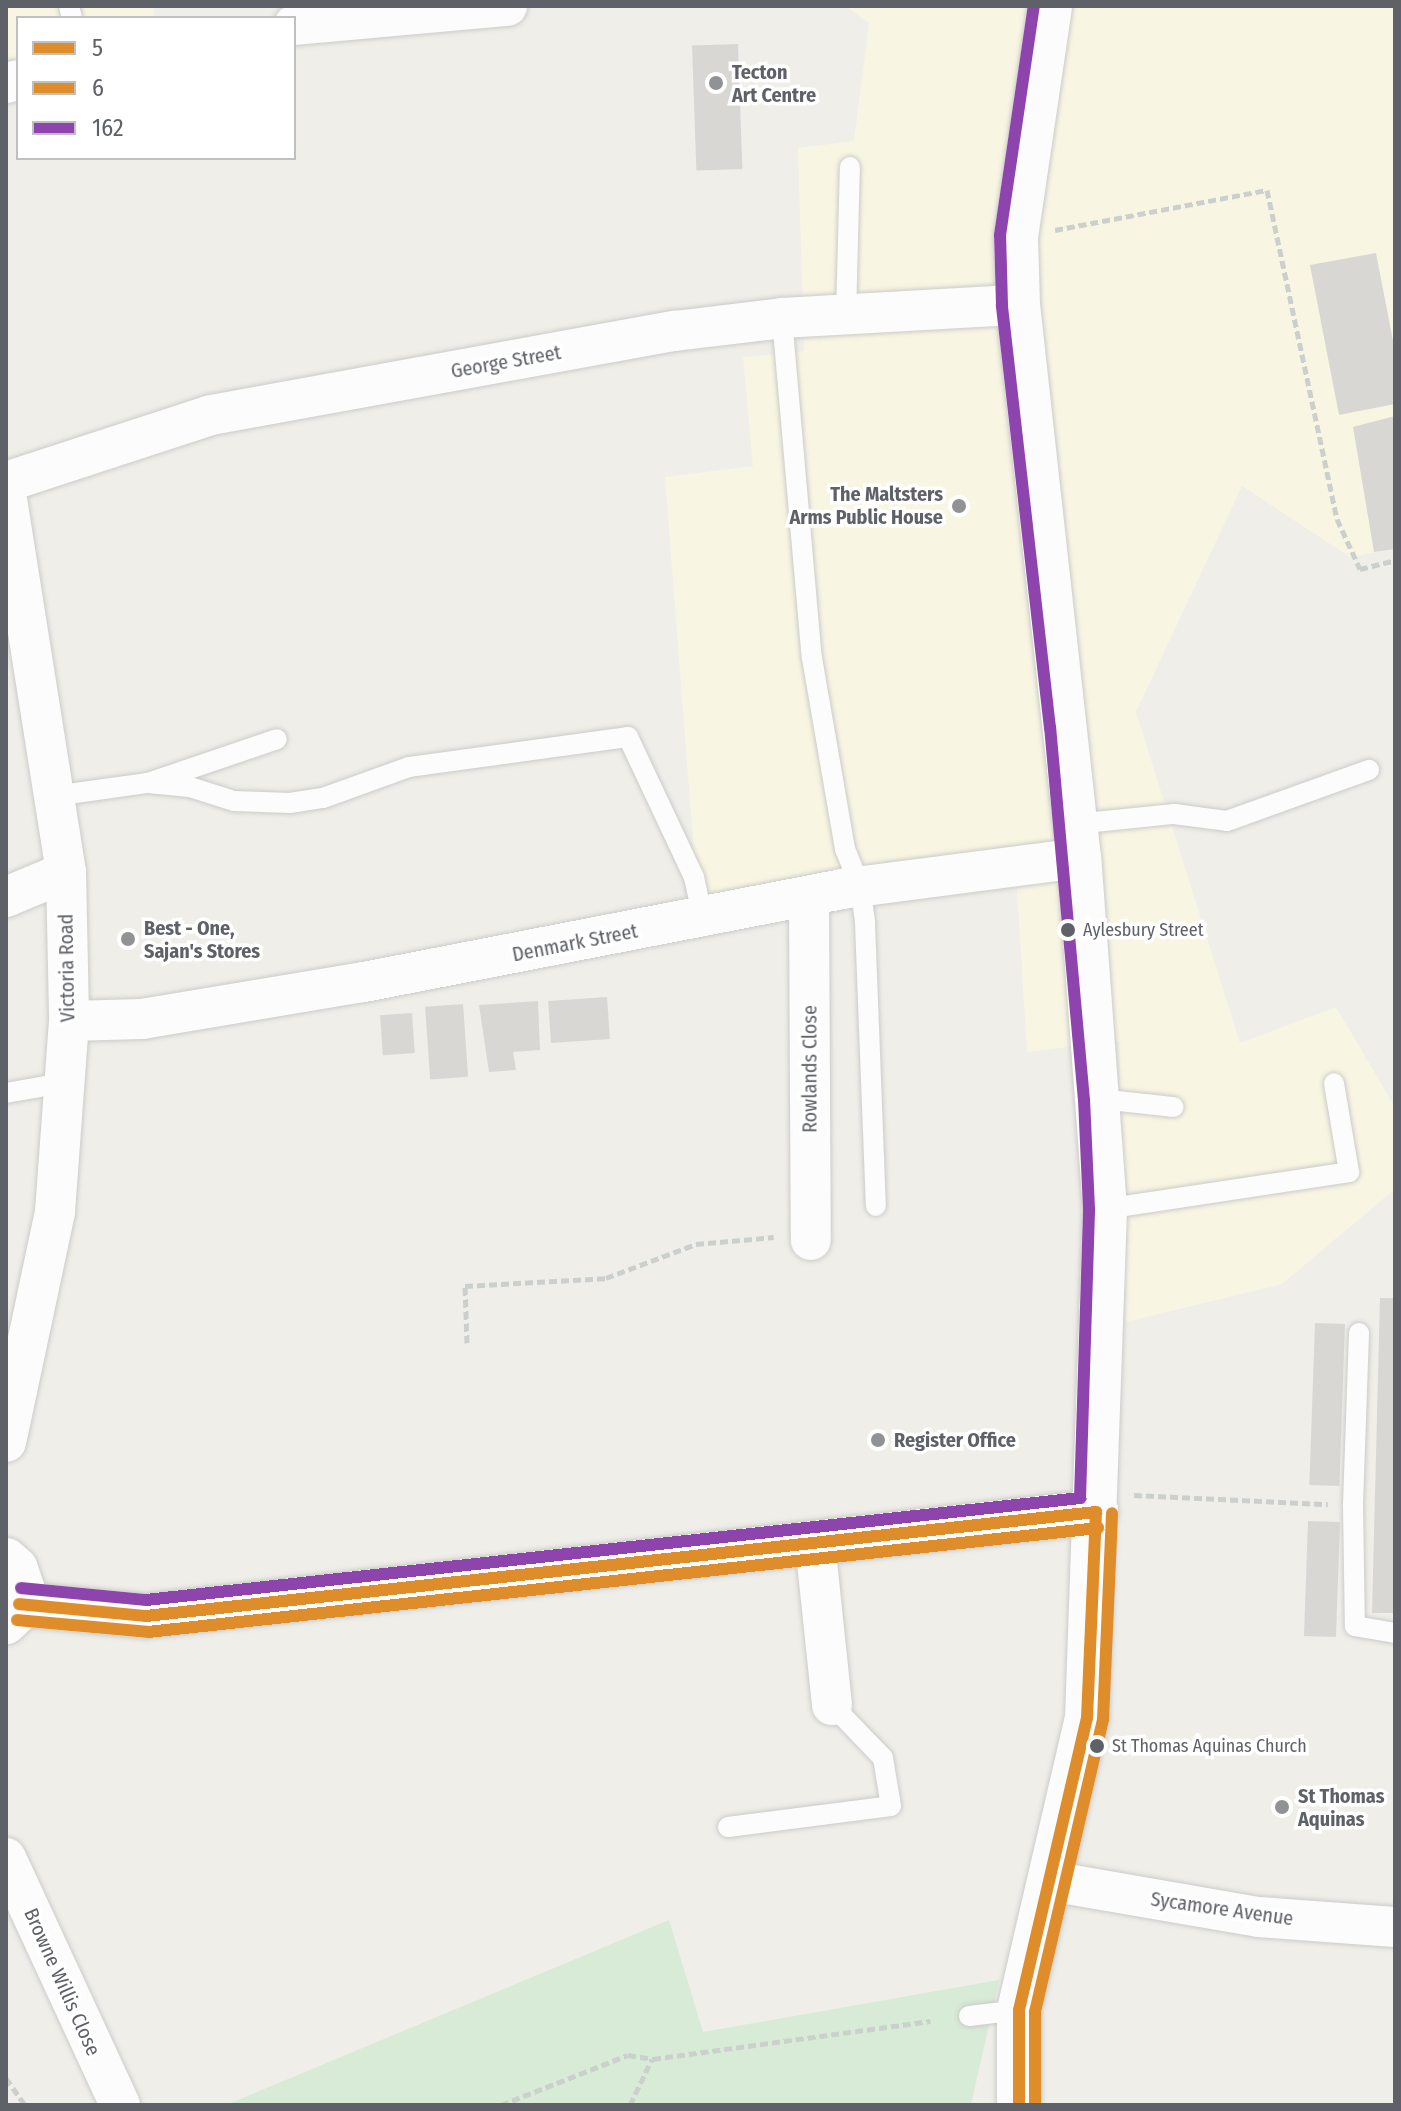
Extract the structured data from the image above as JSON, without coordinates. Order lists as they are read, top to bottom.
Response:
{
  "streets": {
    "street": [
      "George Street",
      "Denmark Street",
      "Victoria Road",
      "Rowlands Close",
      "Sycamore Avenue",
      "Browne Willis Close"
    ]
  },
  "crossings": [
    ["Denmark Street", "Victoria Road"],
    ["Denmark Street", "Rowlands Close"]
  ],
  "places": [
    "Tecton Art Centre",
    "The Maltsters Arms Public House",
    "Aylesbury Street",
    "Best - One, Sajan's Stores",
    "Register Office",
    "St Thomas Aquinas Church",
    "St Thomas Aquinas"
  ],
  "lines": ["transit line 162", "transit line 5", "transit line 6"],
  "legend": ["5", "6", "162"]
}
